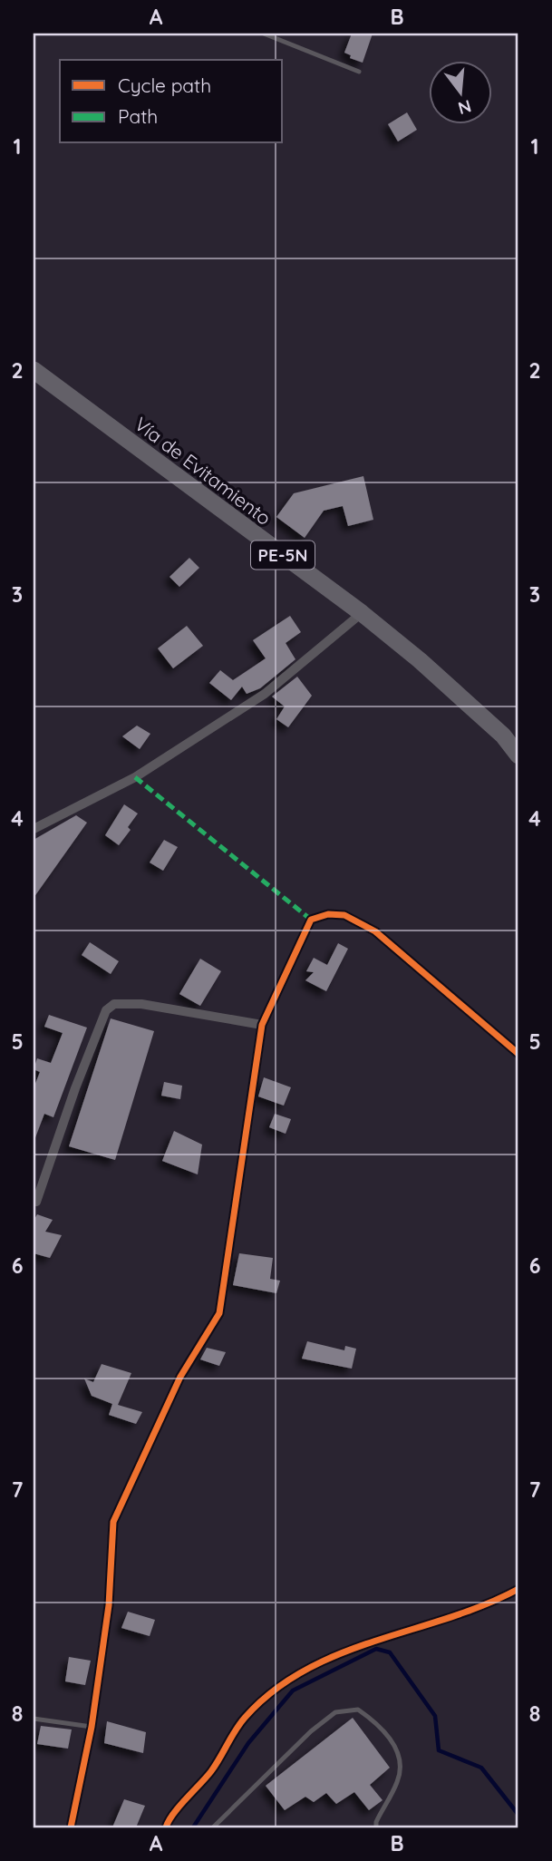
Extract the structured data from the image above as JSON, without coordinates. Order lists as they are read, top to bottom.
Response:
{
  "streets": {
    "highway": ["Vía de Evitamiento", "PE-5N"]
  },
  "legend": ["Cycle path", "Path"],
  "north": "bottom",
  "grid": {
    "columns": ["A", "B"],
    "rows": [
      "1",
      "2",
      "3",
      "4",
      "5",
      "6",
      "7",
      "8"
    ]
  }
}
